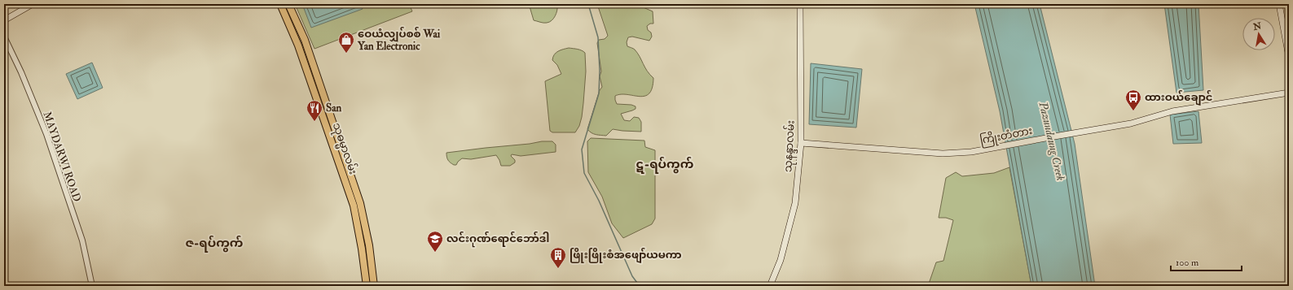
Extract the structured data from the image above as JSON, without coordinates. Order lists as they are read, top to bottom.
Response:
{
  "streets": {
    "main road": ["ကြိုးတံတား", "သုနန္ဒာလမ်း", "သုဓမ္မာလမ်း"],
    "street": ["MAYDARWI ROAD"]
  },
  "crossings": [
    ["ကြိုးတံတား", "သုနန္ဒာလမ်း"]
  ],
  "districts": ["ဋ-ရပ်ကွက်", "ဇ-ရပ်ကွက်"],
  "water": ["Pazundaung Creek"],
  "places": {
    "shop": ["ဝေယံလျှပ်စစ် Wai Yan Electronic"],
    "bus stop": ["ထားဝယ်ချောင်"],
    "restaurant": ["San"],
    "school or university": ["လင်းဂုဏ်ရောင်ဘော်ဒါ"],
    "building": ["ဖြိုးဖြိုးစံအဖျော်ယမကာ"]
  },
  "scale_bar": "100 m",
  "north": "top"
}
